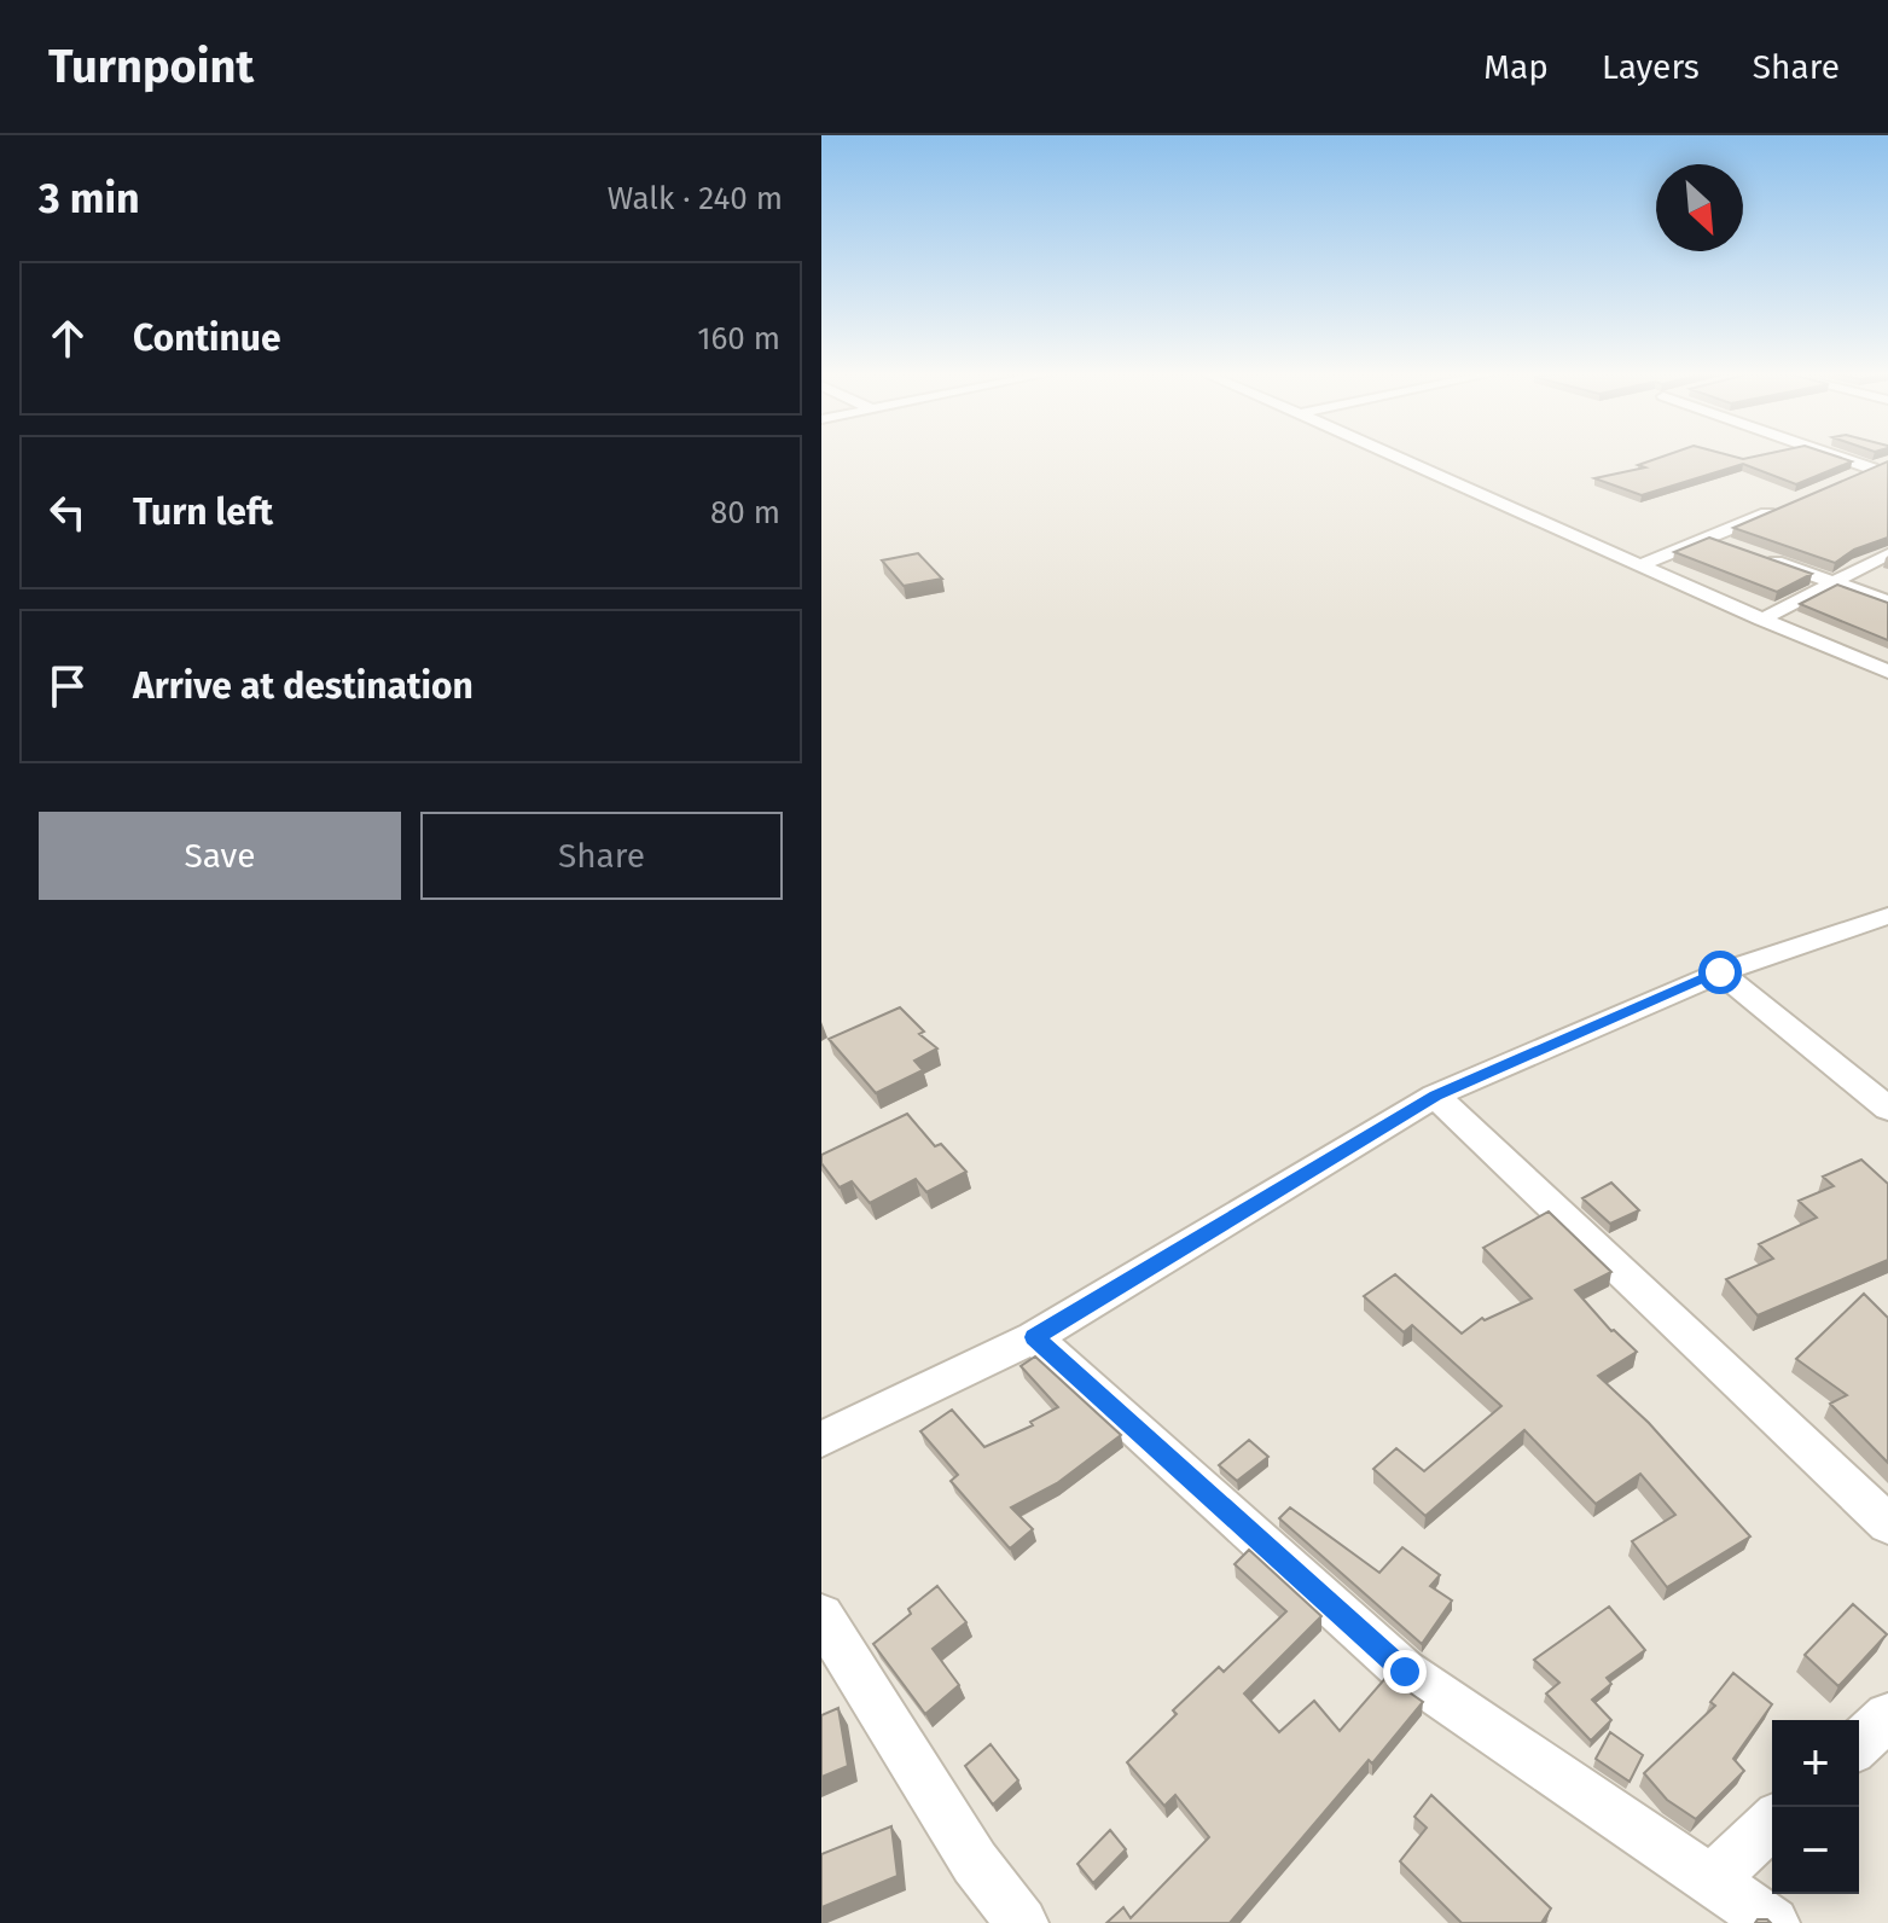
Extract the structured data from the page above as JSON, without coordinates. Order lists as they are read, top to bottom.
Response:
{
  "north": "bottom right",
  "page": {
    "header": "Turnpoint",
    "nav": ["Map", "Layers", "Share"],
    "heading": ["3 min", "Walk · 240 m"],
    "list": [
      ["Continue", "160 m"],
      ["Turn left", "80 m"],
      "Arrive at destination"
    ],
    "buttons": ["Save", "Share"],
    "map_buttons": ["+", "−"]
  }
}
